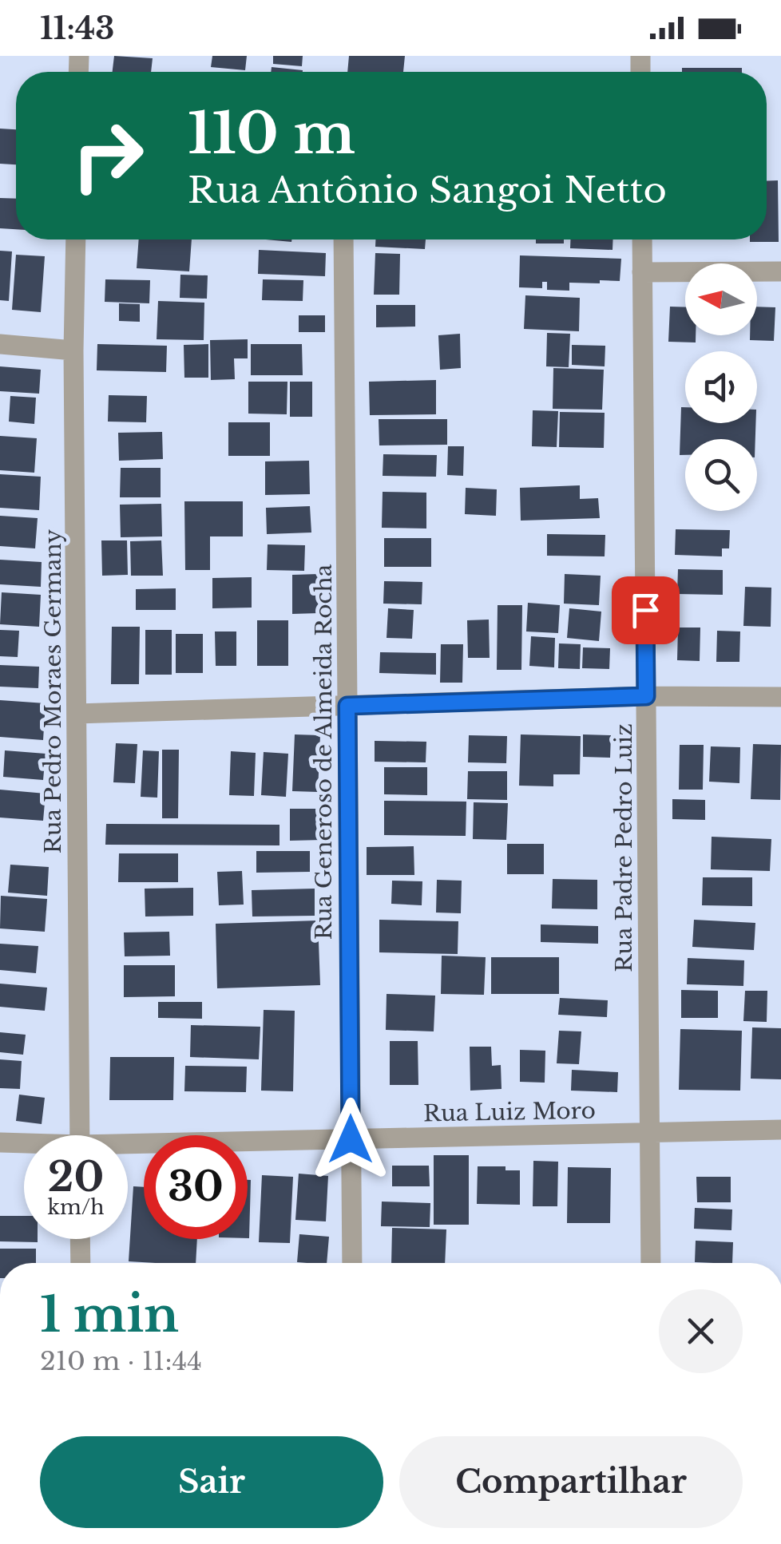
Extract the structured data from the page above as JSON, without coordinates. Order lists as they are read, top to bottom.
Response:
{
  "streets": {
    "street": [
      "Rua Pedro Moraes Germany",
      "Rua Generoso de Almeida Rocha",
      "Rua Padre Pedro Luiz",
      "Rua Luiz Moro"
    ]
  },
  "crossings": [
    ["Rua Generoso de Almeida Rocha", "Rua Luiz Moro"],
    ["Rua Padre Pedro Luiz", "Rua Luiz Moro"]
  ],
  "north": "left",
  "page": {
    "status": "11:43",
    "turn": ["110 m", "Rua Antônio Sangoi Netto"],
    "speed": "20 km/h",
    "limit": "30",
    "heading": ["1 min", "210 m · 11:44"],
    "buttons": ["Sair", "Compartilhar"]
  }
}
